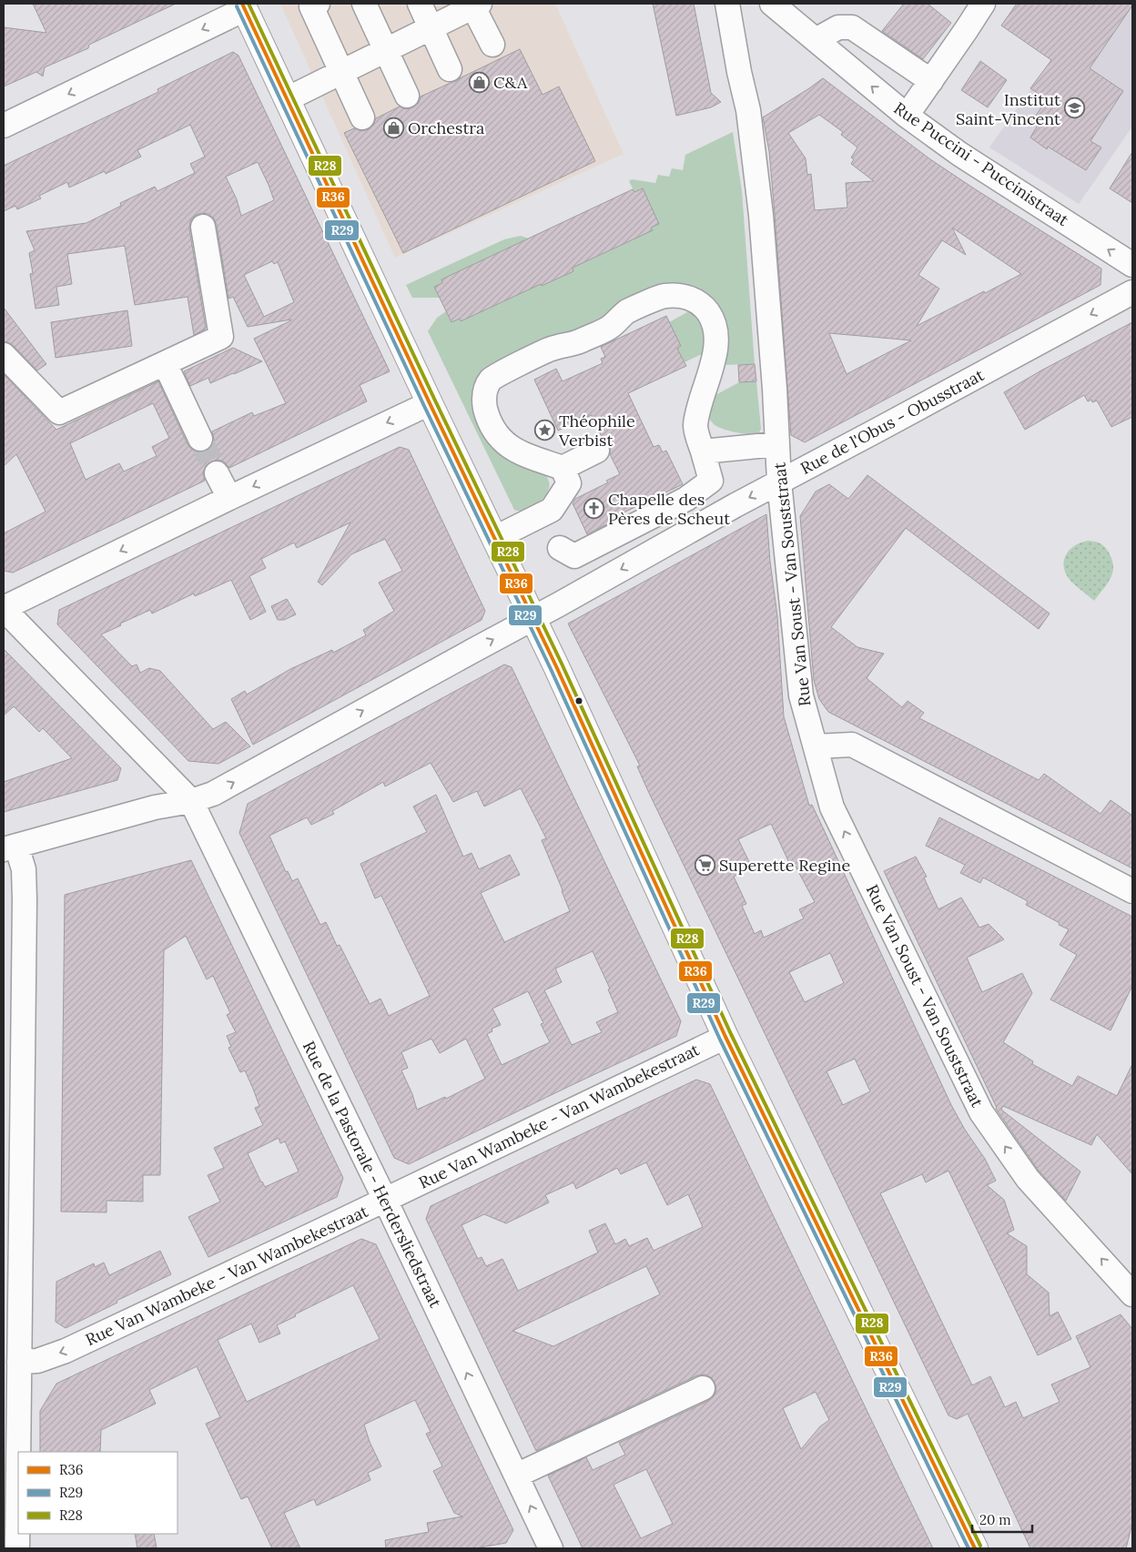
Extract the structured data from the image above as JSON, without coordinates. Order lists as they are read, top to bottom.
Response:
{
  "streets": {
    "street": [
      "Rue Puccini - Puccinistraat",
      "Rue de l'Obus - Obusstraat",
      "Rue Van Soust - Van Souststraat",
      "Rue Van Wambeke - Van Wambekestraat",
      "Rue de la Pastorale - Herdersliedstraat"
    ]
  },
  "crossings": [
    ["Rue de l'Obus - Obusstraat", "Rue Van Soust - Van Souststraat"],
    ["Rue de l'Obus - Obusstraat", "Rue de la Pastorale - Herdersliedstraat"],
    ["Rue Van Wambeke - Van Wambekestraat", "Rue de la Pastorale - Herdersliedstraat"]
  ],
  "one_way": [
    "Rue Puccini - Puccinistraat",
    "Rue Van Soust - Van Souststraat",
    "Rue Van Wambeke - Van Wambekestraat",
    "Rue de la Pastorale - Herdersliedstraat"
  ],
  "places": {
    "shop": ["C&A", "Orchestra"],
    "school or university": ["Institut Saint-Vincent"],
    "place": ["Théophile Verbist"],
    "church": ["Chapelle des Pères de Scheut"],
    "supermarket": ["Superette Regine"]
  },
  "lines": ["transit line R36", "transit line R28", "transit line R29"],
  "legend": ["R36", "R29", "R28"],
  "scale_bar": "20 m"
}
